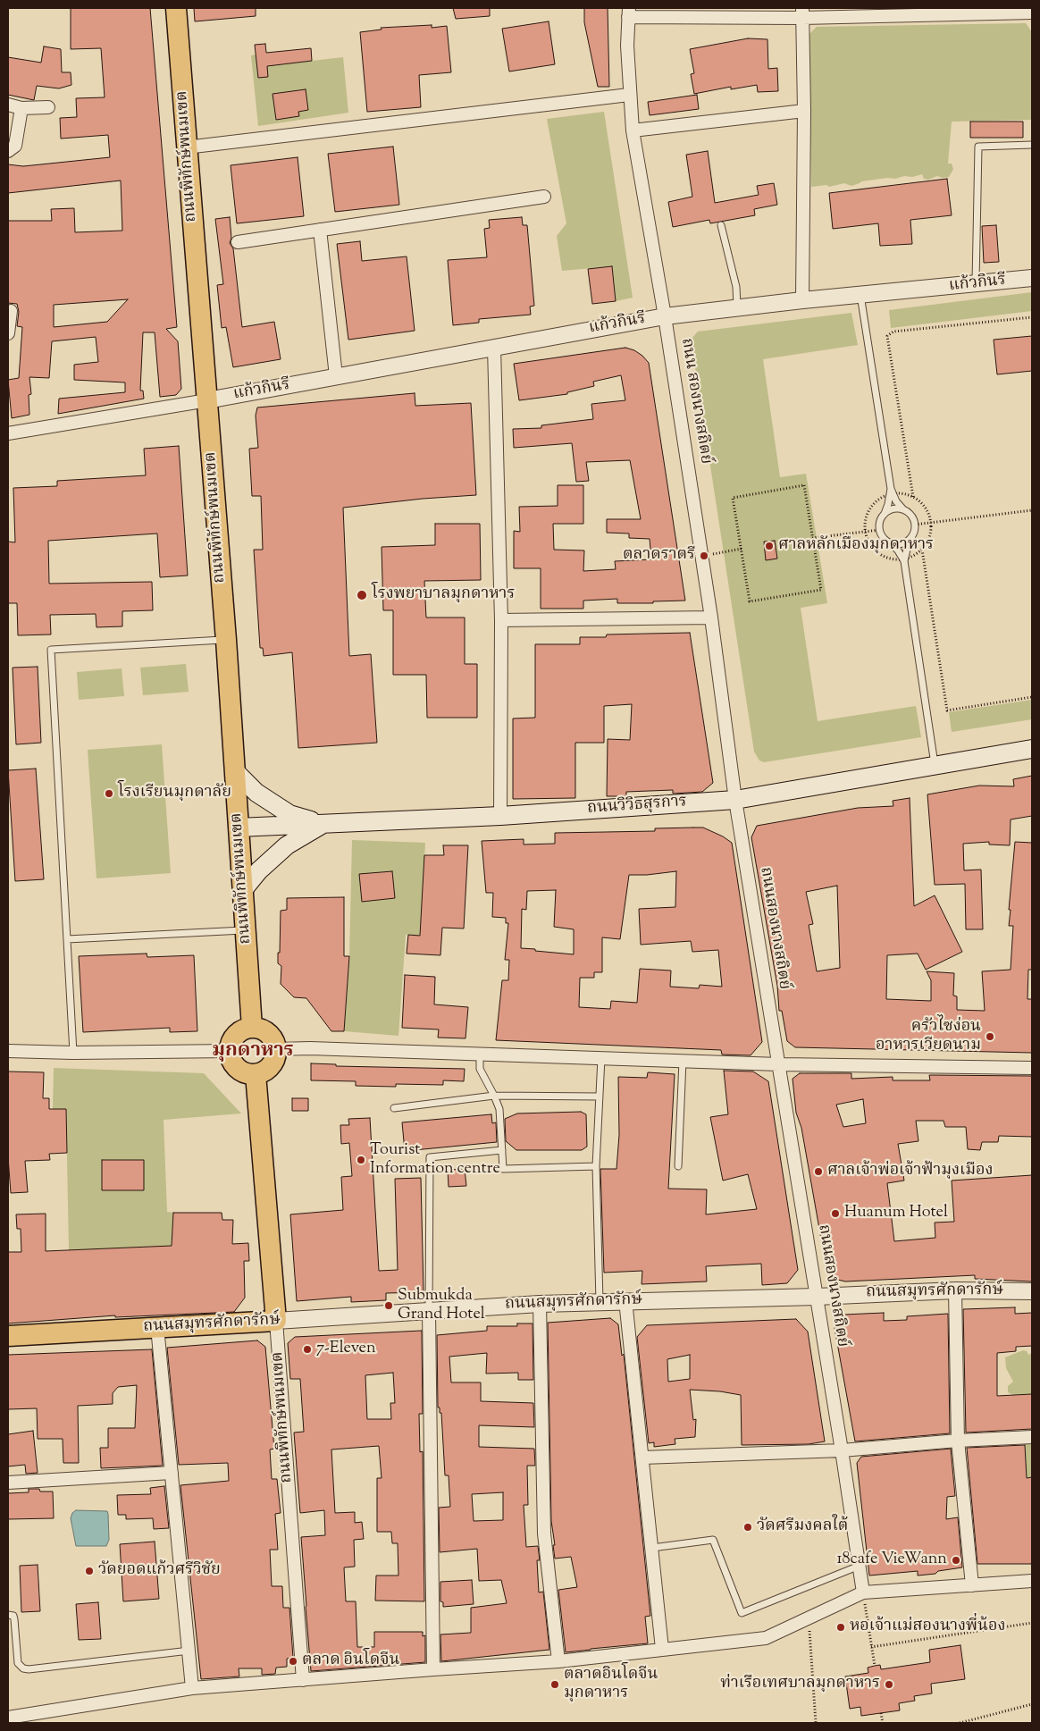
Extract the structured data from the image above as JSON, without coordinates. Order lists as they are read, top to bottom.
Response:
{
  "streets": {
    "main road": ["ถนนพิทักษ์พนมเขต", "ถนนวิวิธสุรการ", "ถนนสมุทรศักดารักษ์"],
    "street": ["แก้วกินรี", "ถนน สองนางสถิตย์", "ถนนสองนางสถิตย์"]
  },
  "crossings": [
    ["ถนนพิทักษ์พนมเขต", "แก้วกินรี"],
    ["ถนนพิทักษ์พนมเขต", "ถนนวิวิธสุรการ"],
    ["ถนนพิทักษ์พนมเขต", "ถนนสมุทรศักดารักษ์"],
    ["แก้วกินรี", "ถนน สองนางสถิตย์"],
    ["ถนน สองนางสถิตย์", "ถนนวิวิธสุรการ"],
    ["ถนน สองนางสถิตย์", "ถนนสองนางสถิตย์"],
    ["ถนนวิวิธสุรการ", "ถนนสองนางสถิตย์"],
    ["ถนนสองนางสถิตย์", "ถนนสมุทรศักดารักษ์"]
  ],
  "districts": ["มุกดาหาร"],
  "places": [
    "ศาลหลักเมืองมุกดาหาร",
    "ตลาดราตรี",
    "โรงพยาบาลมุกดาหาร",
    "โรงเรียนมุกดาลัย",
    "ครัวไซง่อน อาหารเวียดนาม",
    "Tourist Information centre",
    "ศาลเจ้าพ่อเจ้าฟ้ามุงเมือง",
    "Huanum Hotel",
    "Submukda Grand Hotel",
    "7-Eleven",
    "วัดศรีมงคลใต้",
    "18cafe VieWann",
    "วัดยอดแก้วศรีวิชัย",
    "หอเจ้าแม่สองนางพี่น้อง",
    "ตลาด อินโดจีน",
    "ตลาดอินโดจีน มุกดาหาร",
    "ท่าเรือเทศบาลมุกดาหาร"
  ]
}
